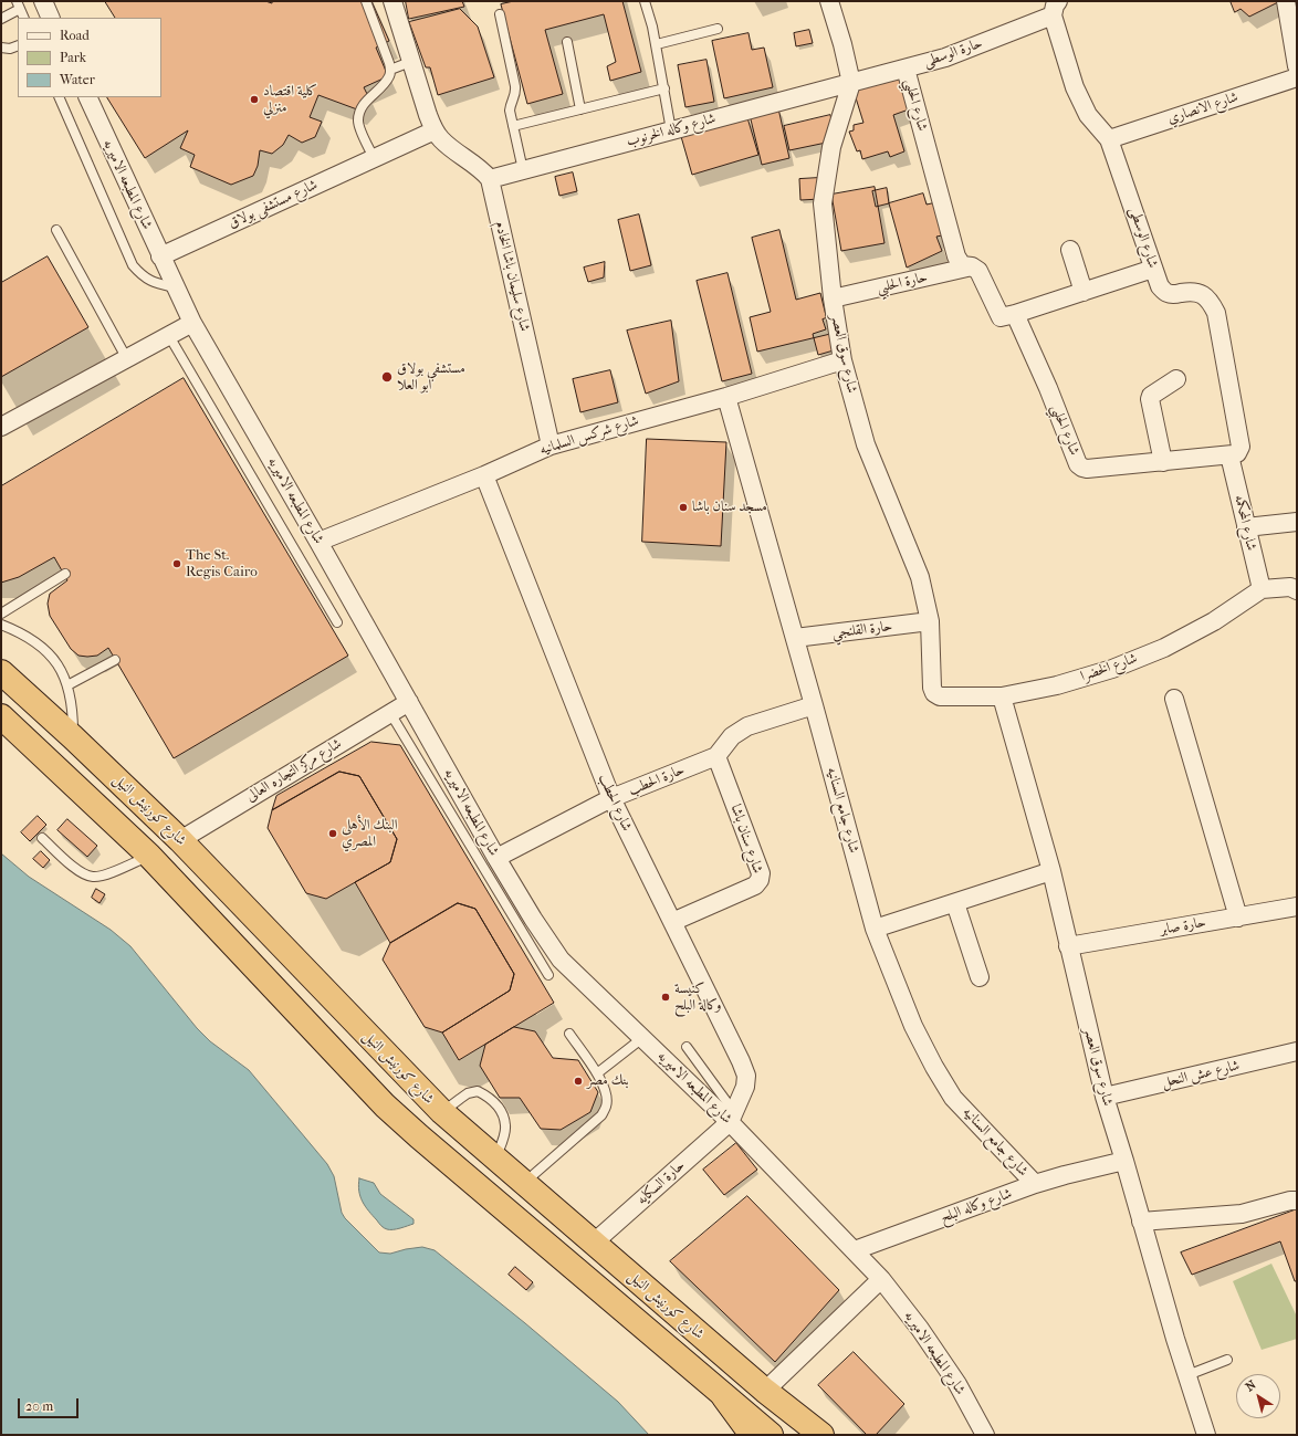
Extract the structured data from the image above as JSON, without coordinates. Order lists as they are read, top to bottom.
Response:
{
  "streets": {
    "highway": ["شارع كورنيش النيل"],
    "street": [
      "حارة الوسطى",
      "شارع الحلبي",
      "شارع الانصاري",
      "شارع وكاله الخرنوب",
      "شارع المطبعه الاميريه",
      "شارع مستشفى بولاق",
      "شارع الوسطى",
      "شارع سليمان باشا الخادم",
      "حارة الحلبي",
      "شارع سوق العصر",
      "شارع شركس السلمانيه",
      "شارع المحكمه",
      "حارة القلنجي",
      "شارع الخضرا",
      "شارع مركز التجاره العالى",
      "حارة الحطب",
      "شارع الحطب",
      "شارع جامع السنانيه",
      "شارع سنان باشا",
      "حارة صابر",
      "شارع عش النحل",
      "حارة السكايه",
      "شارع وكاله البلح"
    ]
  },
  "crossings": [
    ["حارة الوسطى", "شارع الحلبي"],
    ["حارة الوسطى", "شارع وكاله الخرنوب"],
    ["حارة الوسطى", "شارع الوسطى"],
    ["حارة الوسطى", "شارع سوق العصر"],
    ["شارع الحلبي", "شارع الوسطى"],
    ["شارع الحلبي", "حارة الحلبي"],
    ["شارع الحلبي", "شارع المحكمه"],
    ["شارع الانصاري", "شارع الوسطى"],
    ["شارع وكاله الخرنوب", "شارع سليمان باشا الخادم"],
    ["شارع وكاله الخرنوب", "شارع سوق العصر"],
    ["شارع المطبعه الاميريه", "شارع مستشفى بولاق"],
    ["شارع المطبعه الاميريه", "شارع شركس السلمانيه"],
    ["شارع المطبعه الاميريه", "شارع مركز التجاره العالى"],
    ["شارع المطبعه الاميريه", "حارة الحطب"],
    ["شارع المطبعه الاميريه", "شارع الحطب"],
    ["شارع المطبعه الاميريه", "حارة السكايه"],
    ["شارع المطبعه الاميريه", "شارع وكاله البلح"],
    ["شارع الوسطى", "شارع المحكمه"],
    ["شارع سليمان باشا الخادم", "شارع شركس السلمانيه"],
    ["حارة الحلبي", "شارع سوق العصر"],
    ["شارع سوق العصر", "شارع شركس السلمانيه"],
    ["شارع سوق العصر", "حارة القلنجي"],
    ["شارع سوق العصر", "شارع الخضرا"],
    ["شارع سوق العصر", "حارة صابر"],
    ["شارع سوق العصر", "شارع عش النحل"],
    ["شارع سوق العصر", "شارع وكاله البلح"],
    ["شارع شركس السلمانيه", "شارع الحطب"],
    ["شارع شركس السلمانيه", "شارع جامع السنانيه"],
    ["شارع المحكمه", "شارع الخضرا"],
    ["حارة القلنجي", "شارع جامع السنانيه"],
    ["شارع مركز التجاره العالى", "شارع كورنيش النيل"],
    ["حارة الحطب", "شارع الحطب"],
    ["حارة الحطب", "شارع سنان باشا"],
    ["شارع الحطب", "شارع سنان باشا"],
    ["شارع الحطب", "حارة السكايه"],
    ["شارع كورنيش النيل", "حارة السكايه"],
    ["شارع جامع السنانيه", "شارع وكاله البلح"]
  ],
  "places": [
    "كلية اقتصاد منزلي",
    "مستشفي بولاق ابو العلا",
    "مسجد سنان باشا",
    "The St. Regis Cairo",
    "البنك الأهلى المصري",
    "كنيسة وكالة البلح",
    "بنك مصر"
  ],
  "legend": ["Road", "Park", "Water"],
  "scale_bar": "20 m",
  "north": "top left"
}
